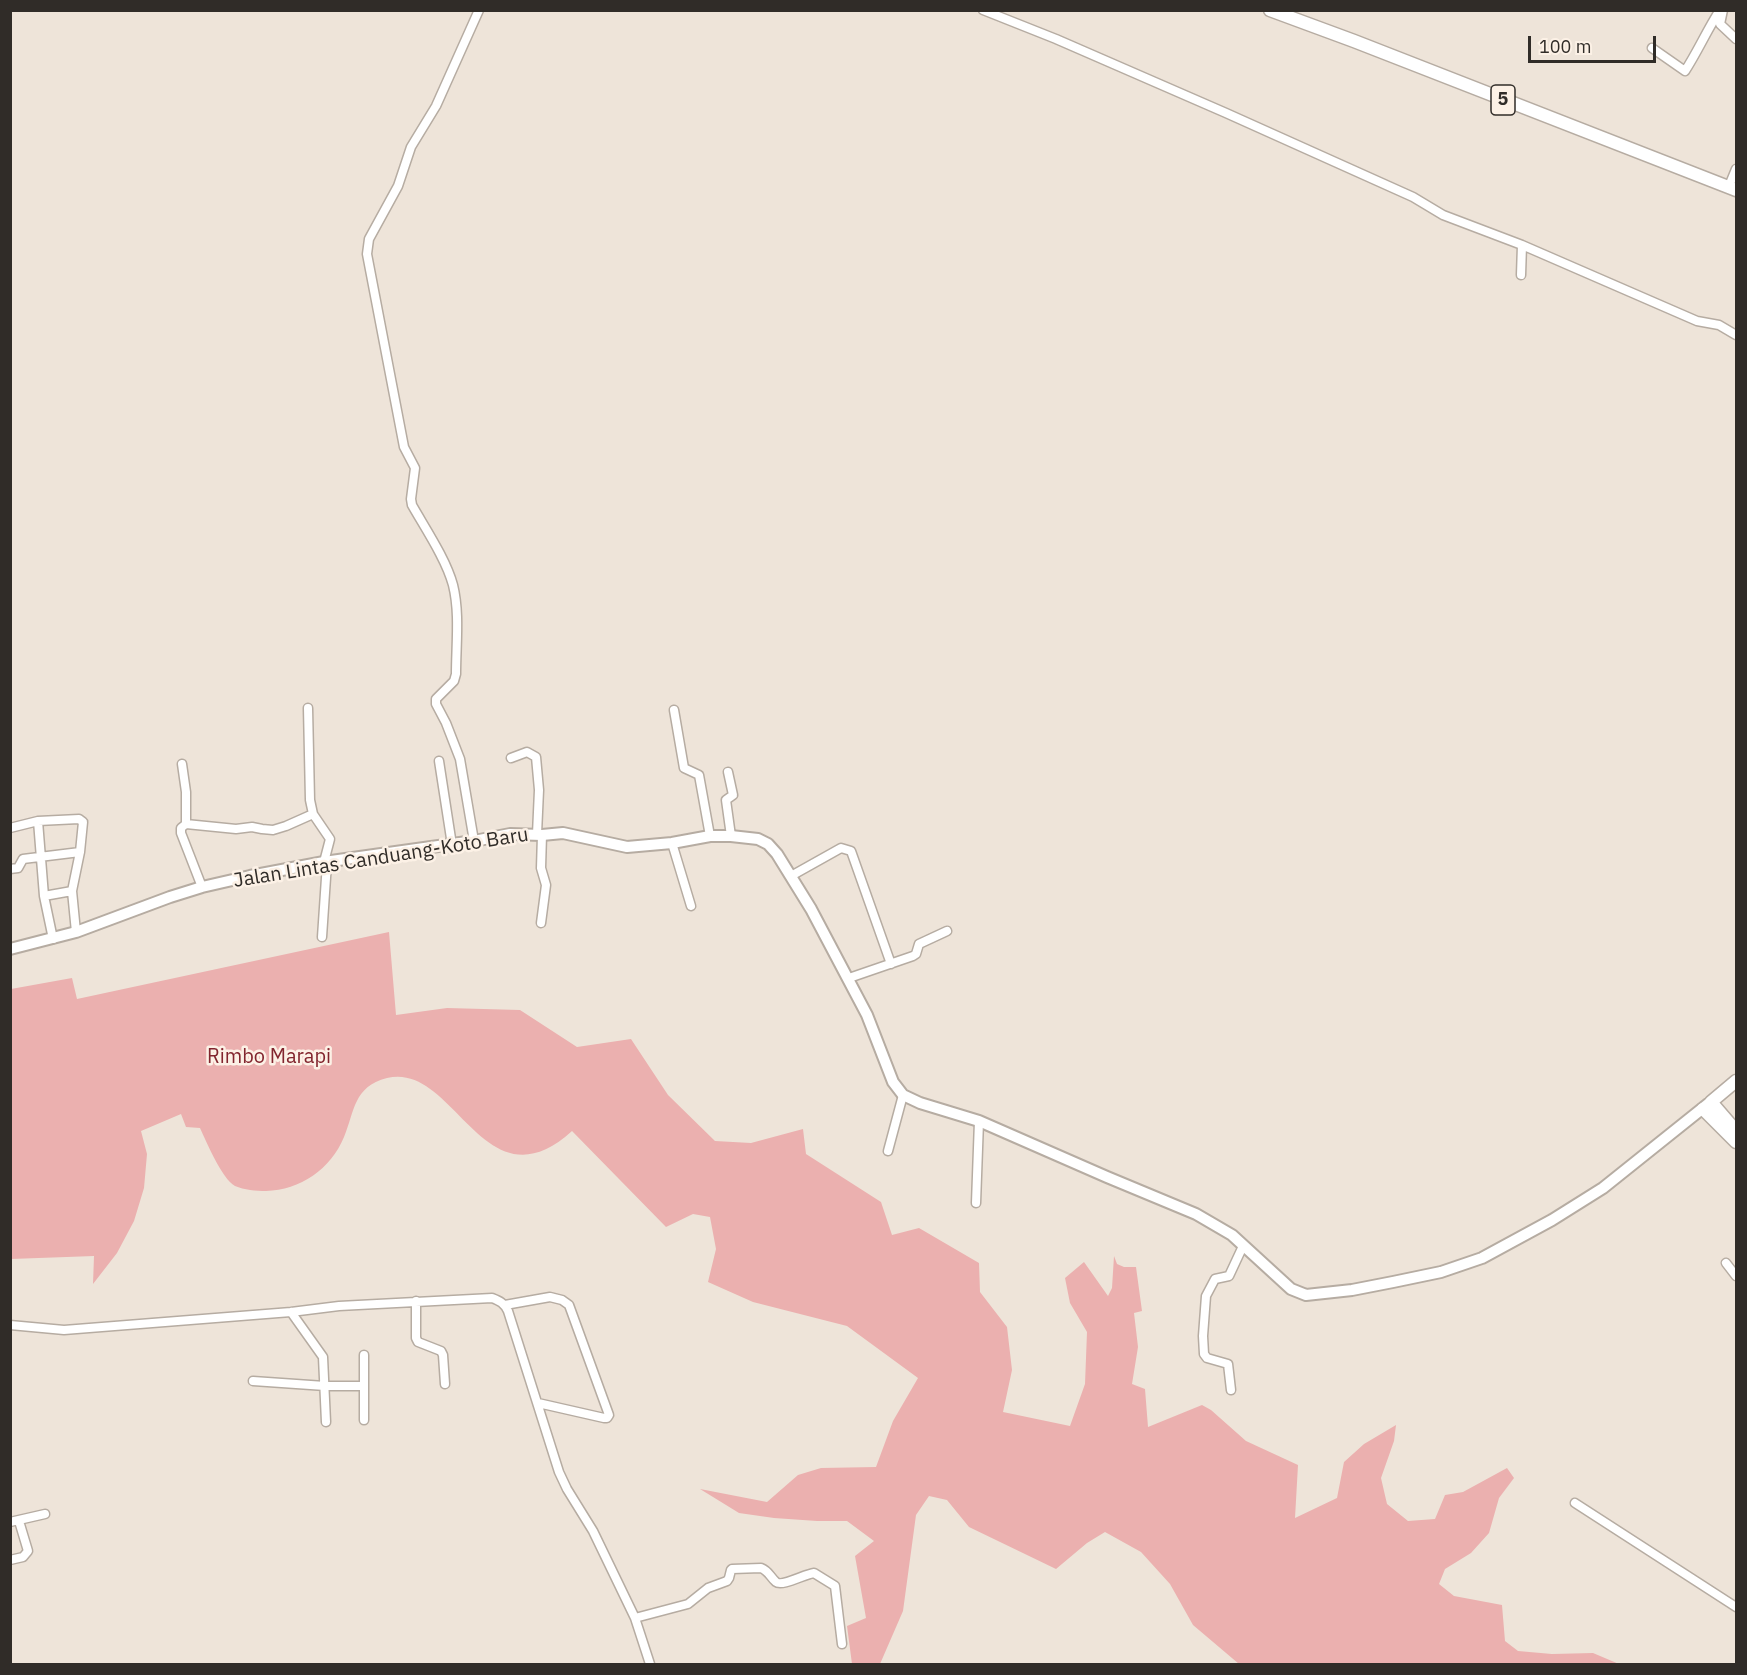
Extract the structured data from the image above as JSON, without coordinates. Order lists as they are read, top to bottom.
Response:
{
  "streets": {
    "highway": ["5"],
    "main road": ["Jalan Lintas Canduang-Koto Baru"]
  },
  "parks": ["Rimbo Marapi"],
  "scale_bar": "100 m"
}
